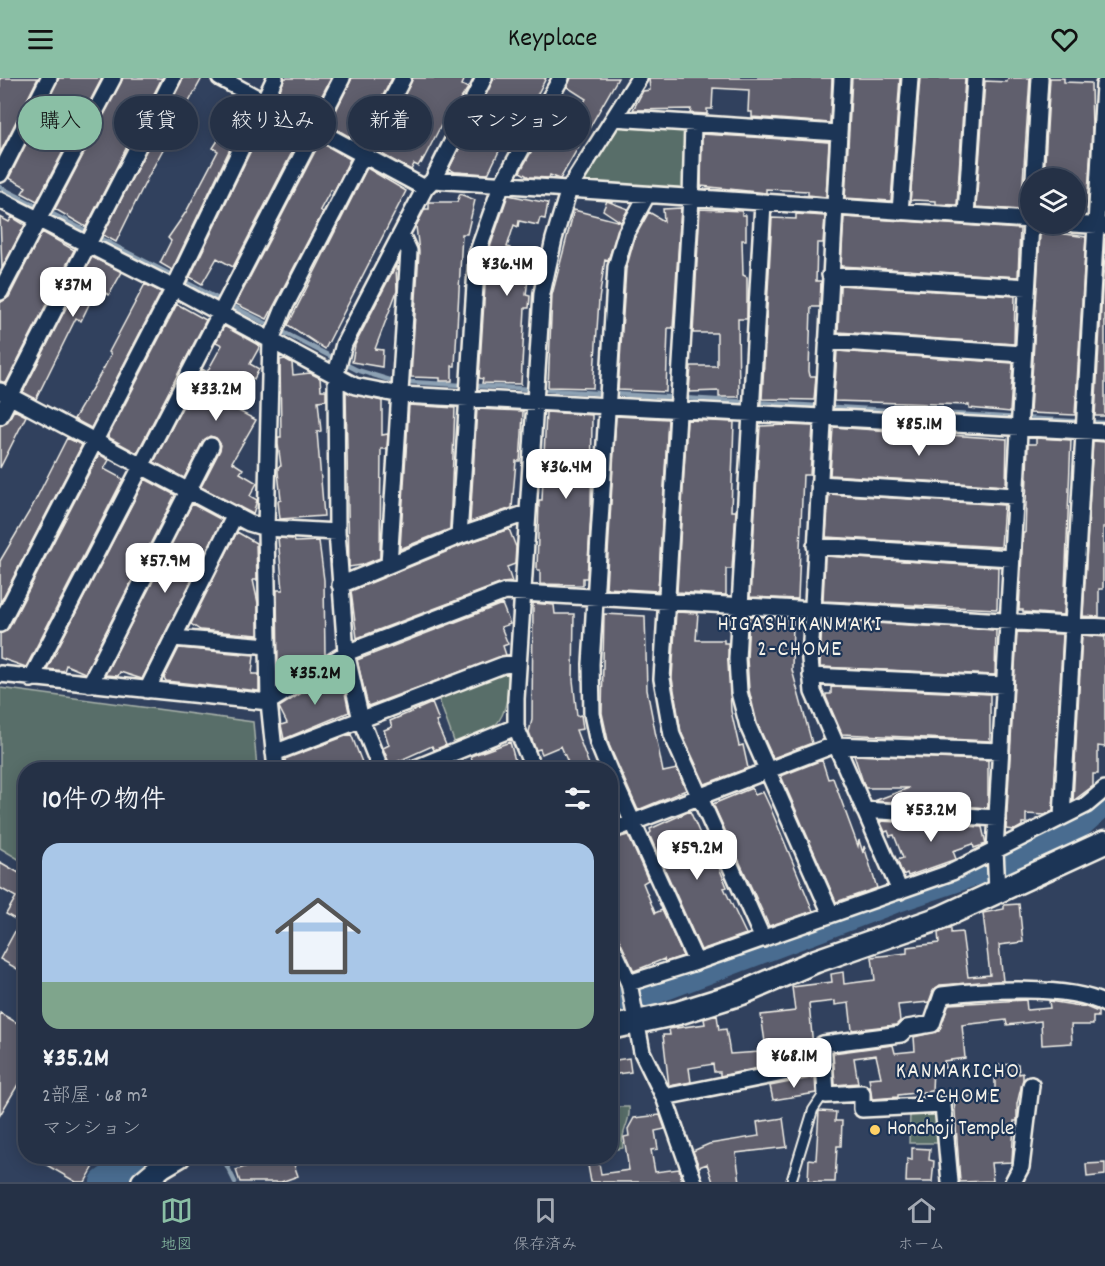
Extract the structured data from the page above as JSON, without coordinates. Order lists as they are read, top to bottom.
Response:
{
  "districts": ["HIGASHIKANMAKI 2-CHOME", "KANMAKICHO 2-CHOME"],
  "places": ["Honchoji Temple"],
  "page": {
    "header": "Keyplace",
    "chip": [
      "購入",
      "賃貸",
      "絞り込み",
      "新着",
      "マンション"
    ],
    "price": [
      "¥36.4M",
      "¥37M",
      "¥33.2M",
      "¥85.1M",
      "¥36.4M",
      "¥57.9M",
      "¥35.2M",
      "¥53.2M",
      "¥59.2M",
      "¥68.1M"
    ],
    "heading": "10件の物件",
    "list": [
      {
        "name": "¥35.2M",
        "note": "2部屋 · 68 m² · マンション"
      }
    ],
    "tabs": ["地図", "保存済み", "ホーム"]
  }
}
